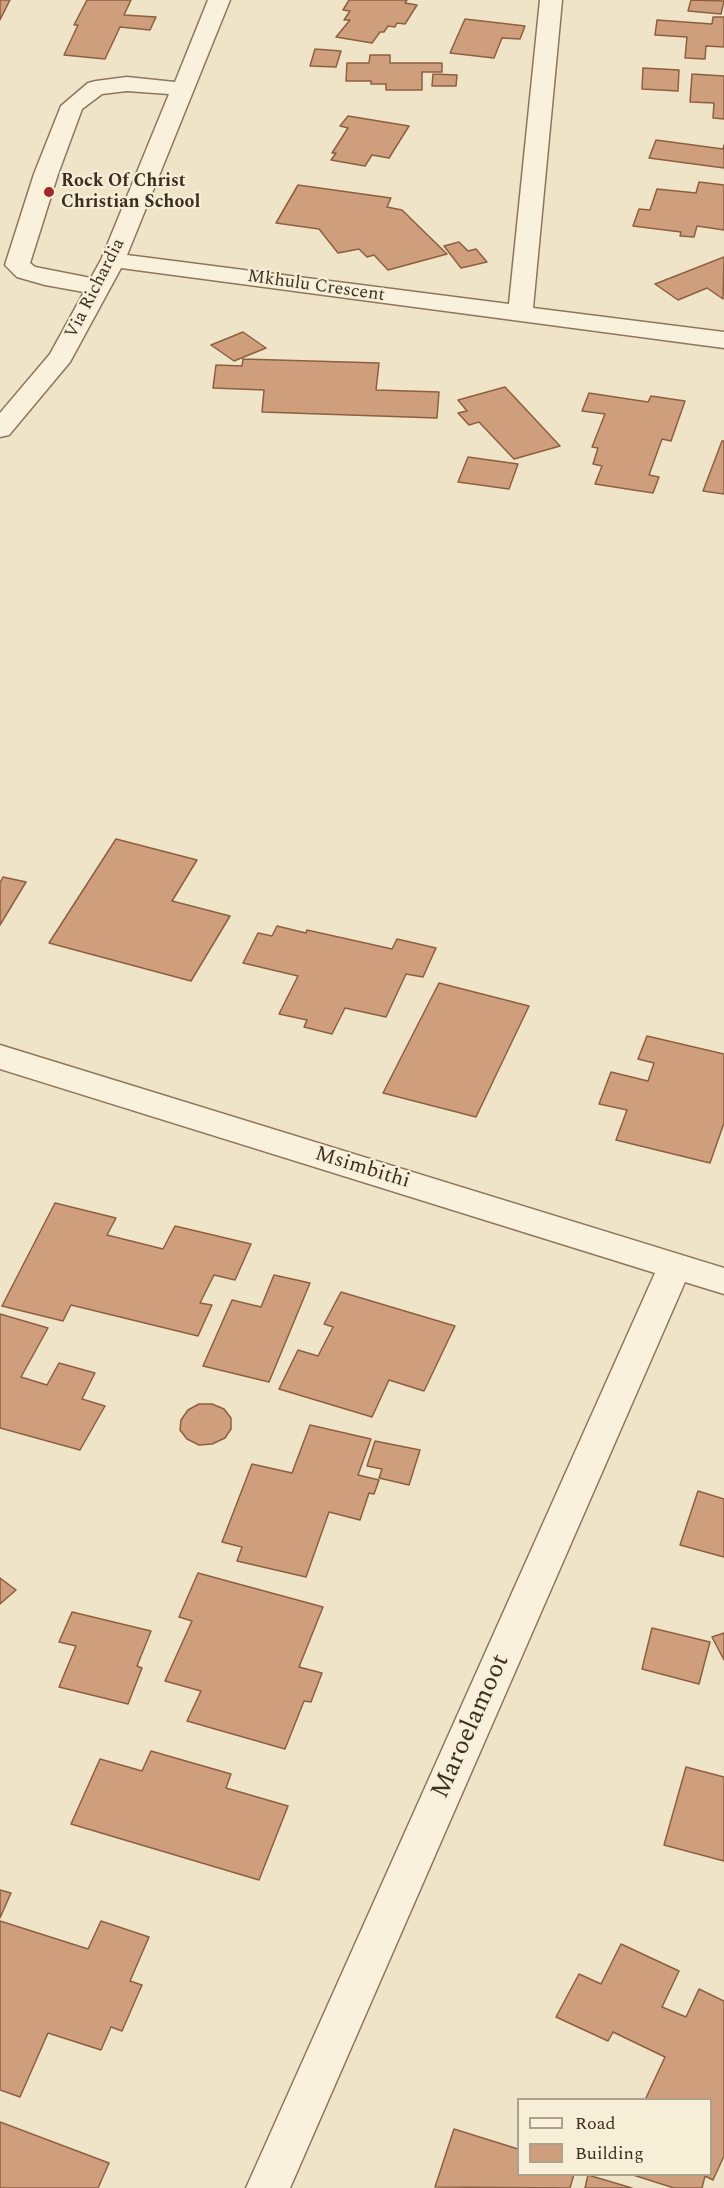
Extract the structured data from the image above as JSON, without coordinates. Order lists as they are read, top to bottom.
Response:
{
  "streets": {
    "street": [
      "Mkhulu Crescent",
      "Via Richardia",
      "Msimbithi",
      "Maroelamoot"
    ]
  },
  "crossings": [
    ["Mkhulu Crescent", "Via Richardia"],
    ["Msimbithi", "Maroelamoot"]
  ],
  "places": ["Rock Of Christ Christian School"],
  "legend": ["Road", "Building"]
}
